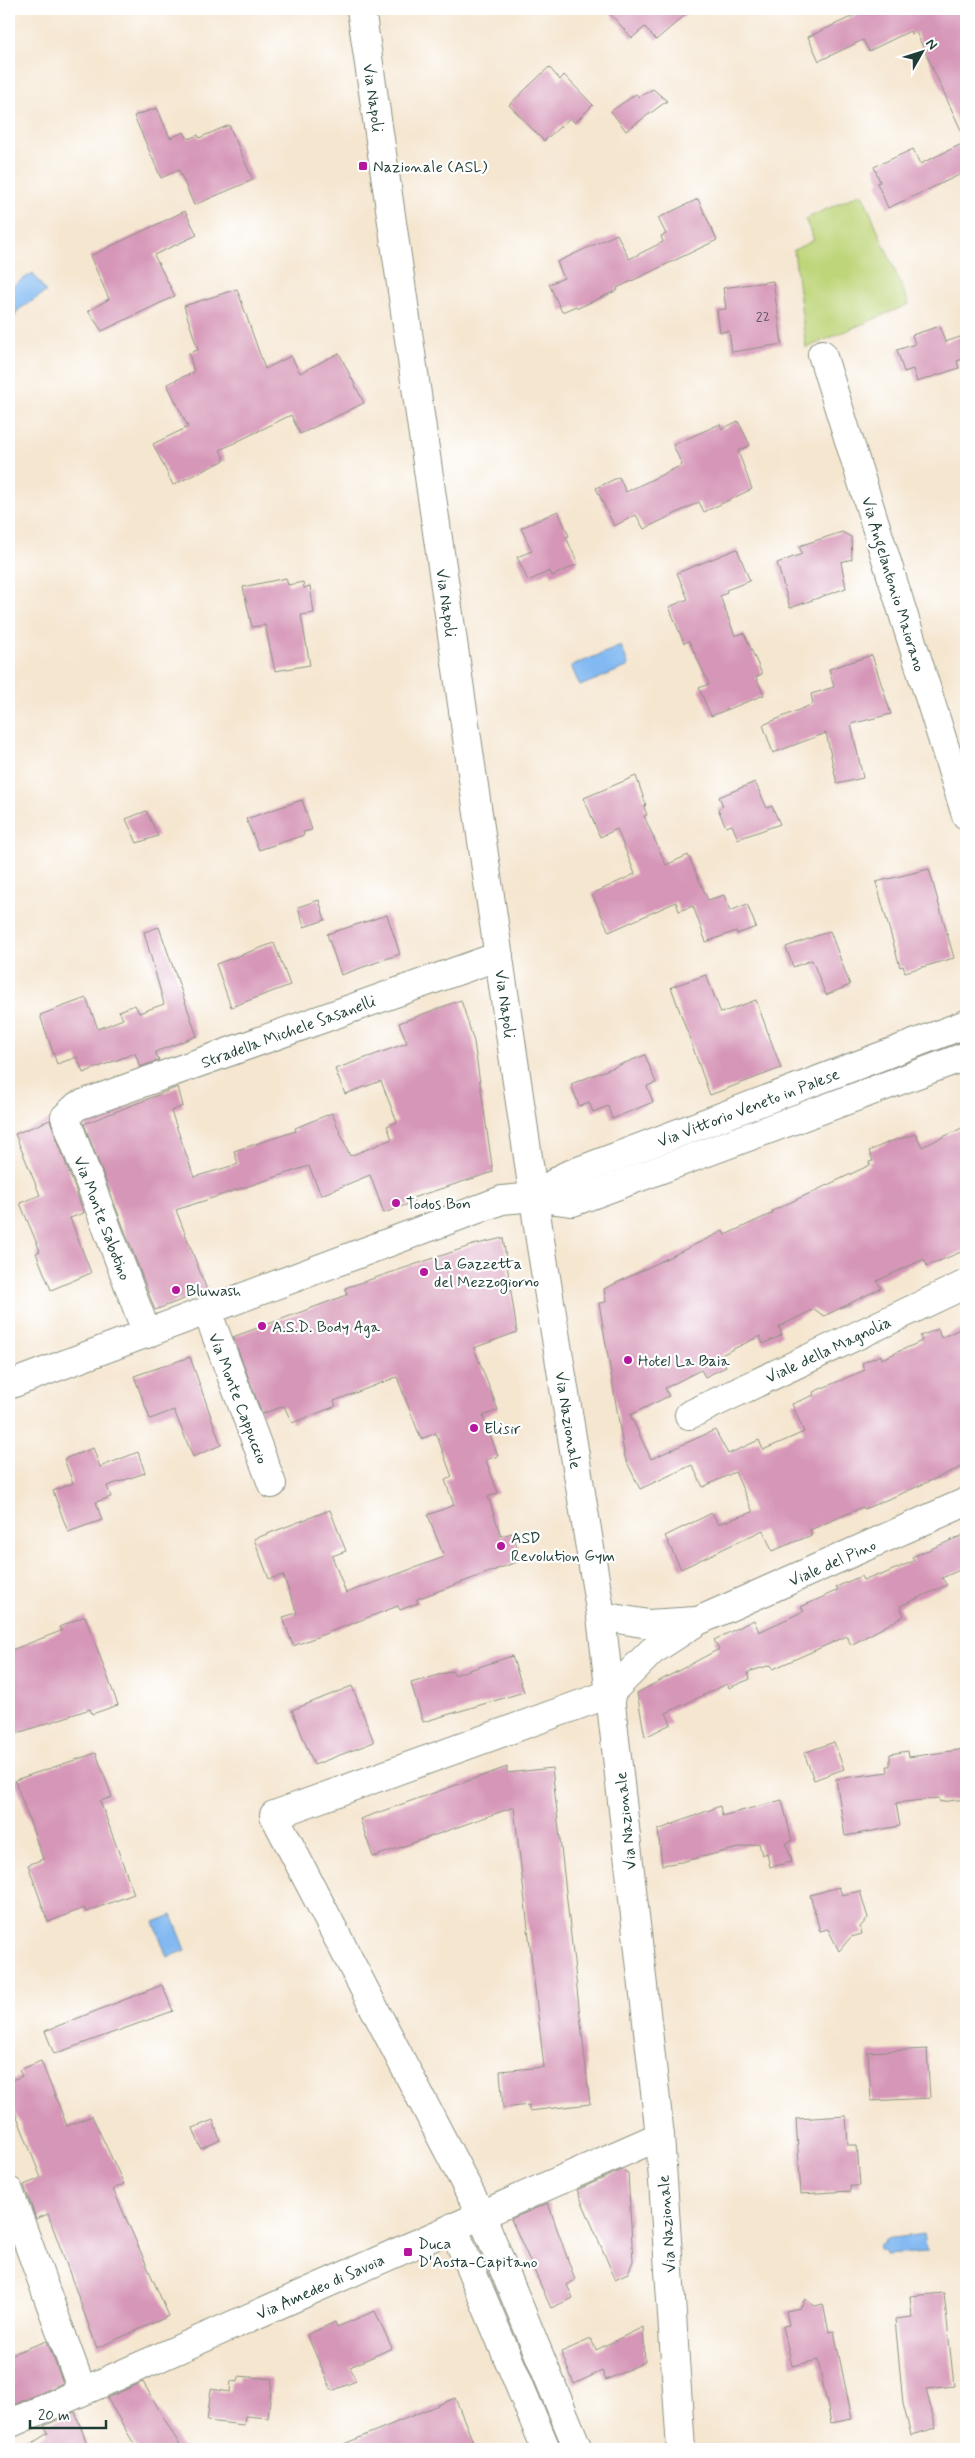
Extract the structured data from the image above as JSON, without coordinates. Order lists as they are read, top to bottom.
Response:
{
  "streets": {
    "street": [
      "Via Napoli",
      "Via Angelantonio Maiorano",
      "Stradella Michele Sasanelli",
      "Via Vittorio Veneto in Palese",
      "Via Monte Sabotino",
      "Viale della Magnolia",
      "Via Monte Cappuccio",
      "Via Nazionale",
      "Viale del Pino",
      "Via Amedeo di Savoia"
    ]
  },
  "crossings": [
    ["Via Napoli", "Stradella Michele Sasanelli"],
    ["Via Napoli", "Via Vittorio Veneto in Palese"],
    ["Via Napoli", "Via Nazionale"],
    ["Stradella Michele Sasanelli", "Via Monte Sabotino"],
    ["Via Vittorio Veneto in Palese", "Via Monte Sabotino"],
    ["Via Vittorio Veneto in Palese", "Via Monte Cappuccio"],
    ["Via Vittorio Veneto in Palese", "Via Nazionale"],
    ["Via Nazionale", "Viale del Pino"],
    ["Via Nazionale", "Via Amedeo di Savoia"]
  ],
  "places": {
    "transit": ["Nazionale (ASL)", "Duca D'Aosta-Capitano"],
    "other": [
      "Todos Bon",
      "La Gazzetta del Mezzogiorno",
      "Bluwash",
      "A.S.D. Body Aga",
      "Hotel La Baia",
      "Elisir",
      "ASD Revolution Gym"
    ]
  },
  "house_numbers": ["22"],
  "scale_bar": "20 m",
  "north": "top right"
}
